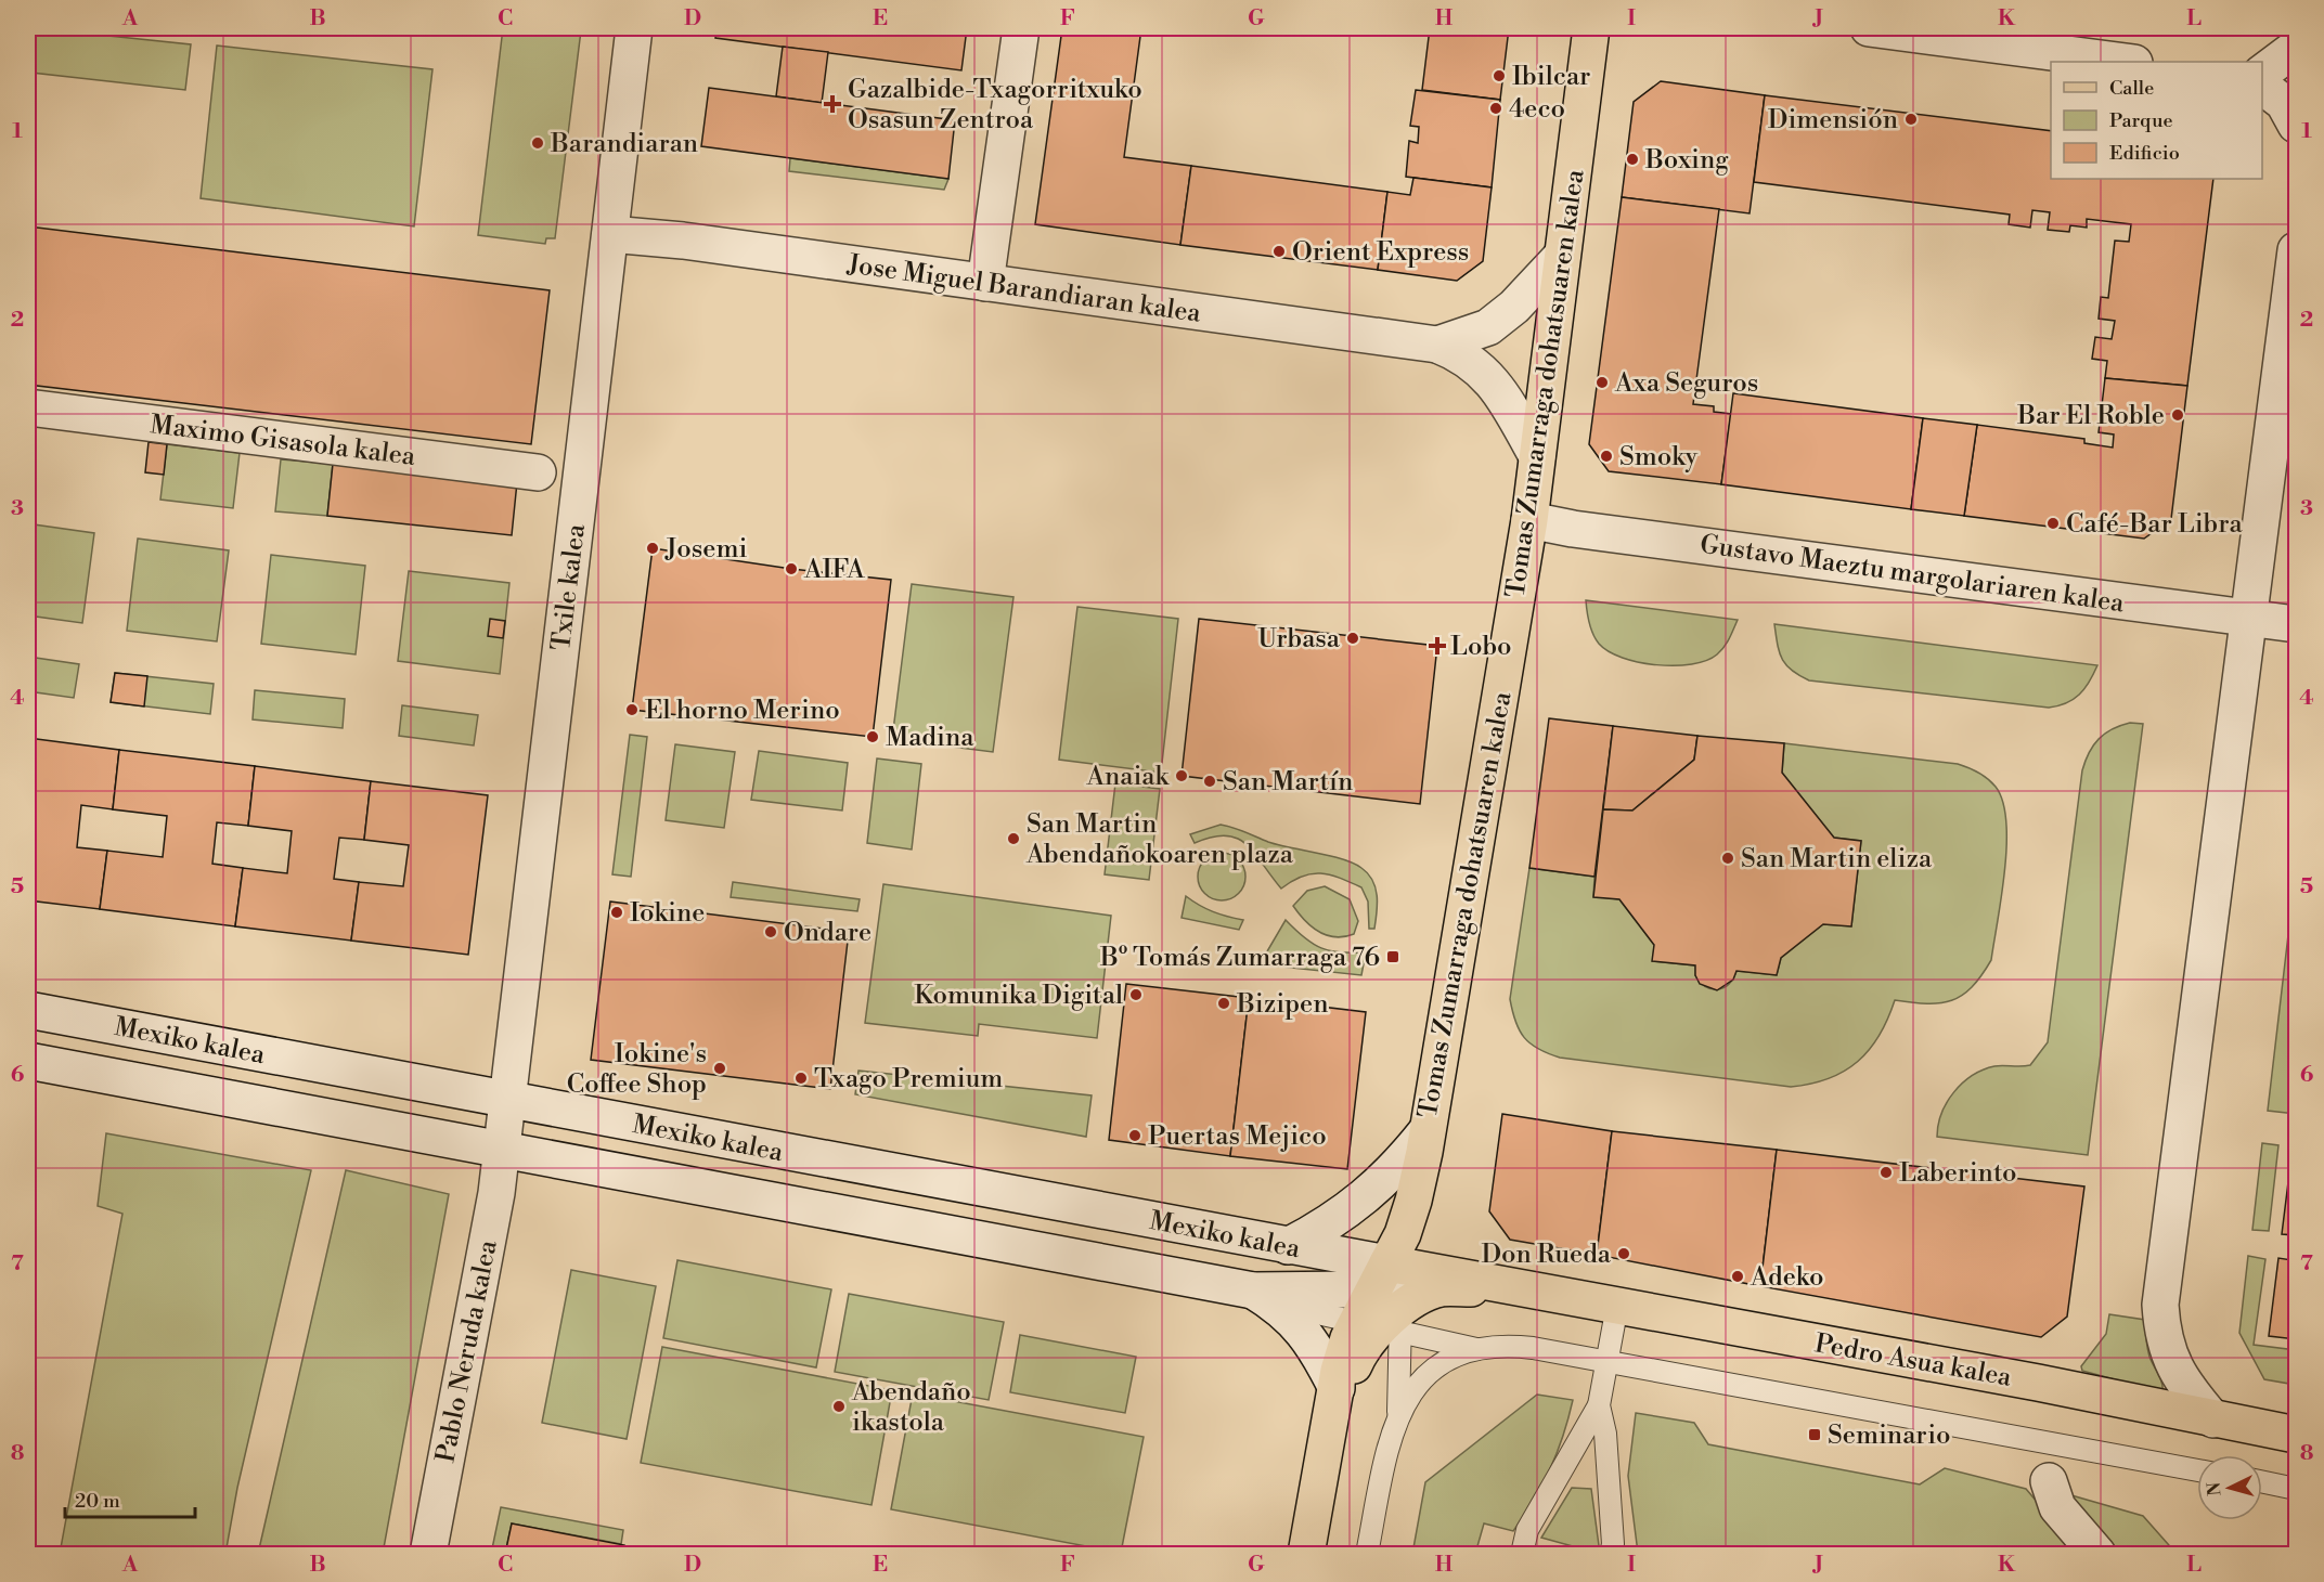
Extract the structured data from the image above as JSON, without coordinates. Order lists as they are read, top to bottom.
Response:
{
  "streets": {
    "main road": ["Tomas Zumarraga dohatsuaren kalea", "Pedro Asua kalea"],
    "street": [
      "Jose Miguel Barandiaran kalea",
      "Maximo Gisasola kalea",
      "Gustavo Maeztu margolariaren kalea",
      "Txile kalea",
      "Mexiko kalea",
      "Pablo Neruda kalea"
    ]
  },
  "crossings": [
    ["Jose Miguel Barandiaran kalea", "Tomas Zumarraga dohatsuaren kalea"],
    ["Jose Miguel Barandiaran kalea", "Txile kalea"],
    ["Tomas Zumarraga dohatsuaren kalea", "Gustavo Maeztu margolariaren kalea"],
    ["Tomas Zumarraga dohatsuaren kalea", "Mexiko kalea"],
    ["Tomas Zumarraga dohatsuaren kalea", "Pedro Asua kalea"],
    ["Txile kalea", "Mexiko kalea"],
    ["Txile kalea", "Pablo Neruda kalea"],
    ["Mexiko kalea", "Pablo Neruda kalea"],
    ["Mexiko kalea", "Pedro Asua kalea"]
  ],
  "places": {
    "other": [
      "Ibilcar",
      "4eco",
      "Dimensión",
      "Barandiaran",
      "Boxing",
      "Orient Express",
      "Axa Seguros",
      "Bar El Roble",
      "Smoky",
      "Café-Bar Libra",
      "Josemi",
      "AIFA",
      "Urbasa",
      "El horno Merino",
      "Madina",
      "Anaiak",
      "San Martín",
      "San Martin Abendañokoaren plaza",
      "San Martin eliza",
      "Iokine",
      "Ondare",
      "Komunika Digital",
      "Bizipen",
      "Iokine's Coffee Shop",
      "Txago Premium",
      "Puertas Mejico",
      "Laberinto",
      "Don Rueda",
      "Adeko",
      "Abendaño ikastola"
    ],
    "health": ["Gazalbide-Txagorritxuko Osasun Zentroa", "Lobo"],
    "transit": ["Bº Tomás Zumarraga 76", "Seminario"]
  },
  "legend": ["Calle", "Parque", "Edificio"],
  "scale_bar": "20 m",
  "north": "left",
  "grid": {
    "columns": [
      "A",
      "B",
      "C",
      "D",
      "E",
      "F",
      "G",
      "H",
      "I",
      "J",
      "K",
      "L"
    ],
    "rows": [
      "1",
      "2",
      "3",
      "4",
      "5",
      "6",
      "7",
      "8"
    ]
  }
}
